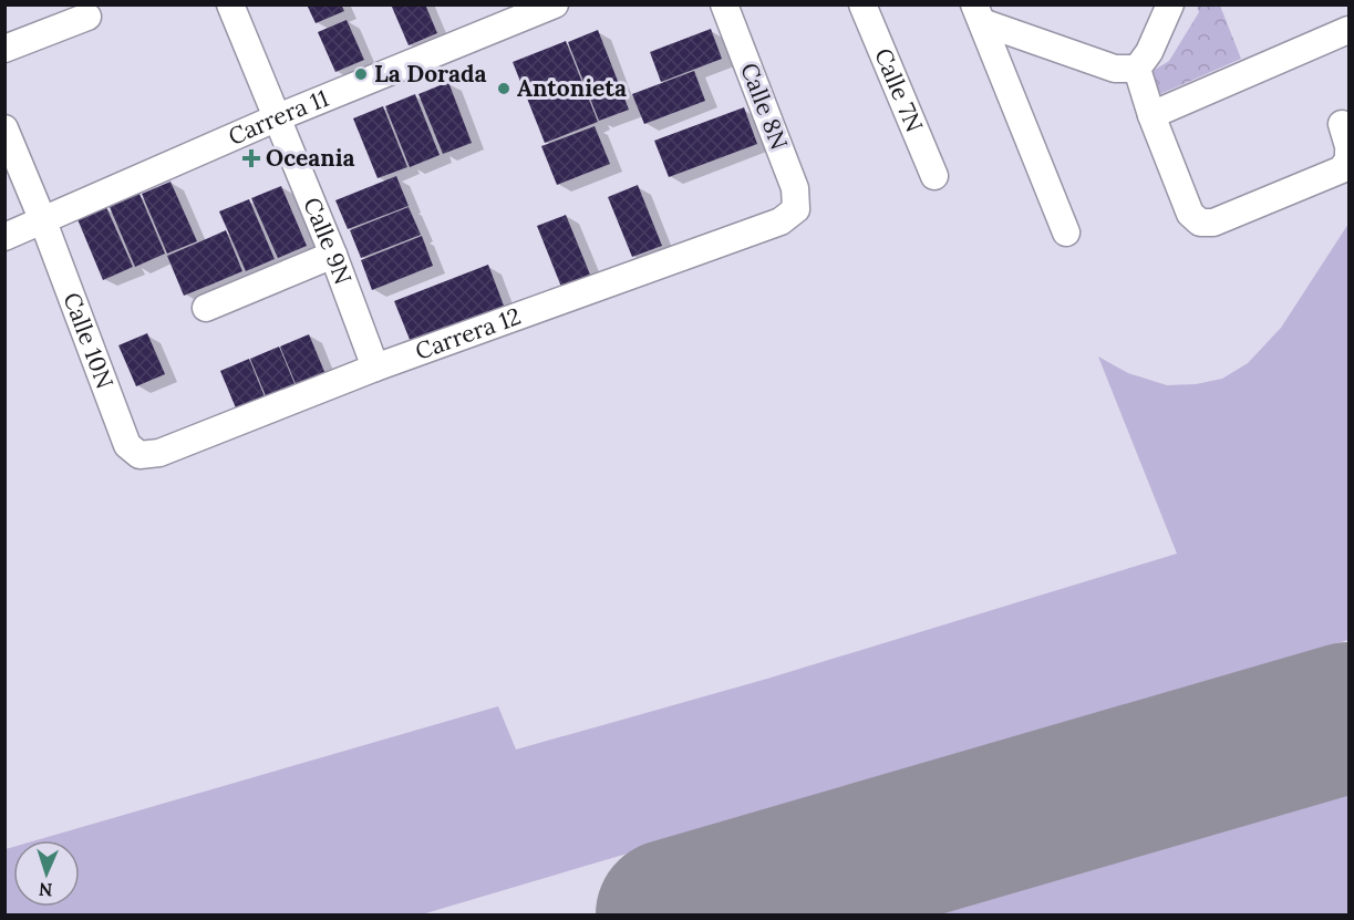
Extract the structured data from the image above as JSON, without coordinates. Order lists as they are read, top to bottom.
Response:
{
  "streets": {
    "street": [
      "Calle 7N",
      "Calle 8N",
      "Carrera 11",
      "Calle 9N",
      "Carrera 12",
      "Calle 10N"
    ]
  },
  "crossings": [
    ["Calle 8N", "Carrera 12"],
    ["Carrera 11", "Calle 9N"],
    ["Carrera 11", "Calle 10N"],
    ["Calle 9N", "Carrera 12"],
    ["Carrera 12", "Calle 10N"]
  ],
  "places": {
    "other": ["La Dorada", "Antonieta"],
    "health": ["Oceania"]
  },
  "north": "bottom"
}
